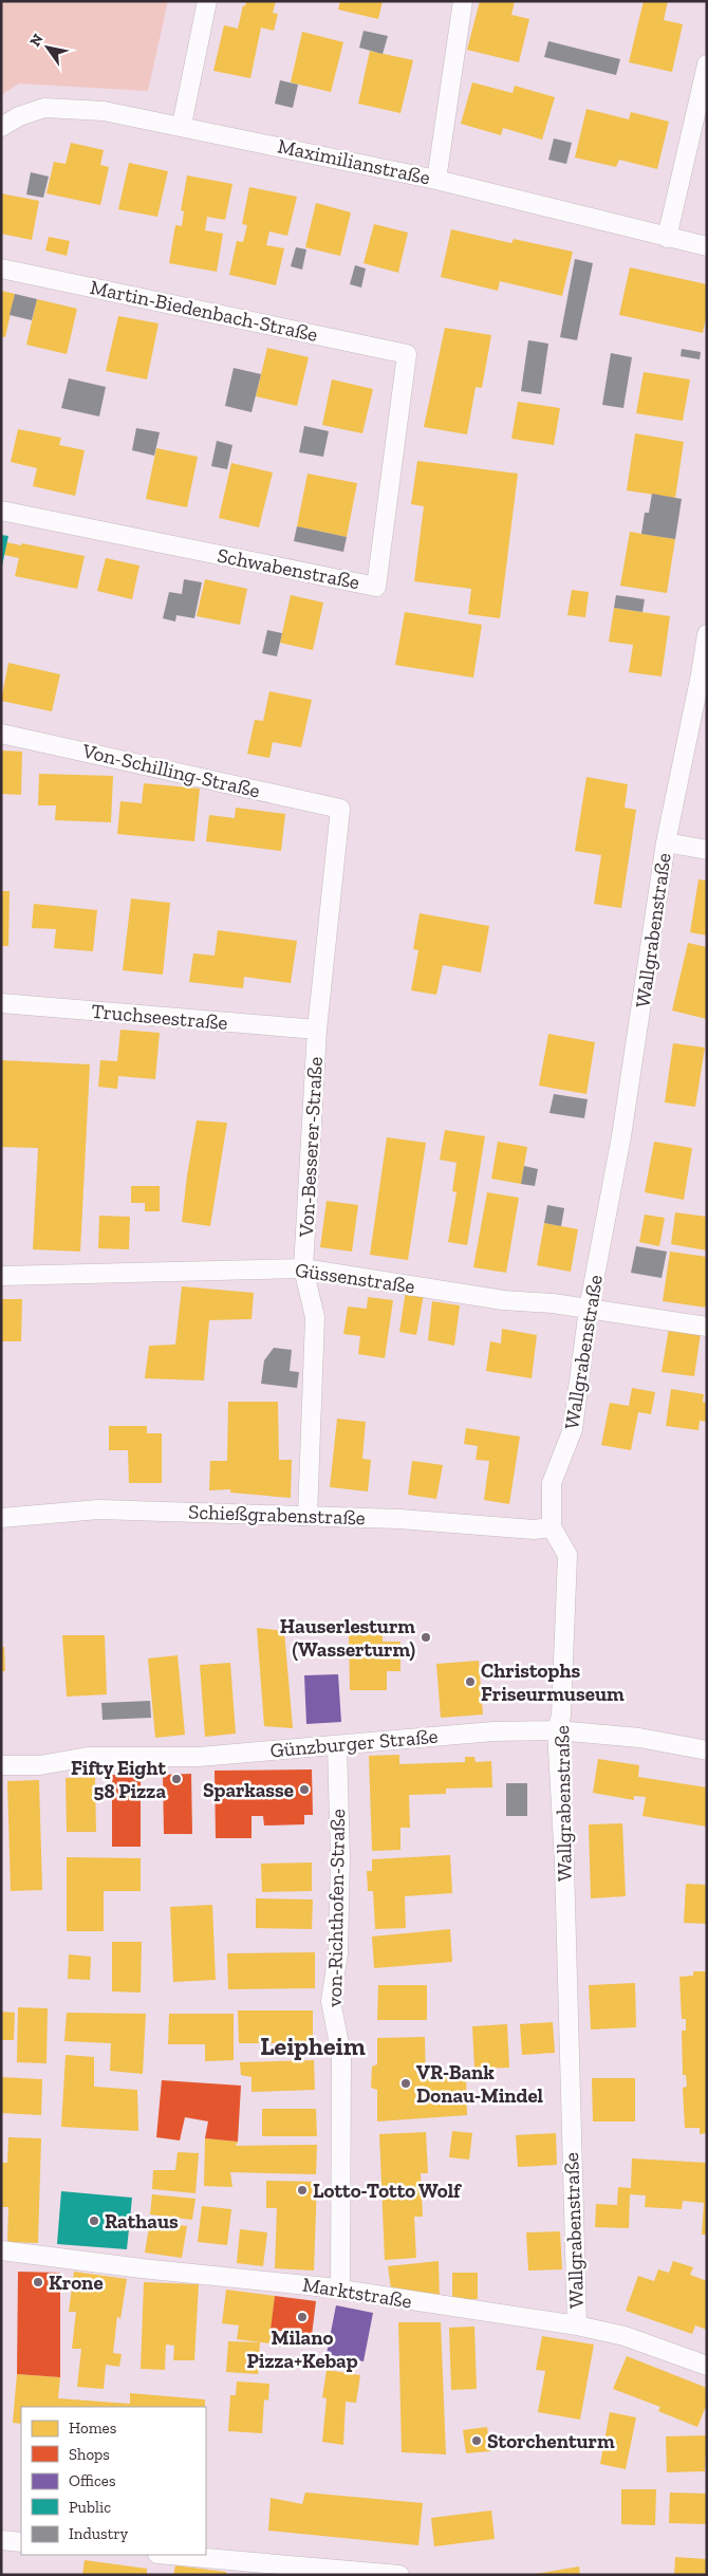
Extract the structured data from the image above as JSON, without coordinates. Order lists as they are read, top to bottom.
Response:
{
  "streets": {
    "street": [
      "Maximilianstraße",
      "Martin-Biedenbach-Straße",
      "Schwabenstraße",
      "Von-Schilling-Straße",
      "Wallgrabenstraße",
      "Truchseestraße",
      "Von-Besserer-Straße",
      "Güssenstraße",
      "Schießgrabenstraße",
      "Günzburger Straße",
      "von-Richthofen-Straße",
      "Marktstraße"
    ]
  },
  "crossings": [
    ["Martin-Biedenbach-Straße", "Schwabenstraße"],
    ["Von-Schilling-Straße", "Von-Besserer-Straße"],
    ["Wallgrabenstraße", "Güssenstraße"],
    ["Wallgrabenstraße", "Schießgrabenstraße"],
    ["Wallgrabenstraße", "Günzburger Straße"],
    ["Wallgrabenstraße", "Marktstraße"],
    ["Truchseestraße", "Von-Besserer-Straße"],
    ["Von-Besserer-Straße", "Güssenstraße"],
    ["Von-Besserer-Straße", "Schießgrabenstraße"],
    ["Günzburger Straße", "von-Richthofen-Straße"],
    ["von-Richthofen-Straße", "Marktstraße"]
  ],
  "districts": ["Leipheim"],
  "places": [
    "Hauserlesturm (Wasserturm)",
    "Christophs Friseurmuseum",
    "Fifty Eight 58 Pizza",
    "Sparkasse",
    "VR-Bank Donau-Mindel",
    "Lotto-Totto Wolf",
    "Rathaus",
    "Krone",
    "Milano Pizza+Kebap",
    "Storchenturm"
  ],
  "legend": [
    "Homes",
    "Shops",
    "Offices",
    "Public",
    "Industry"
  ],
  "north": "top left"
}
